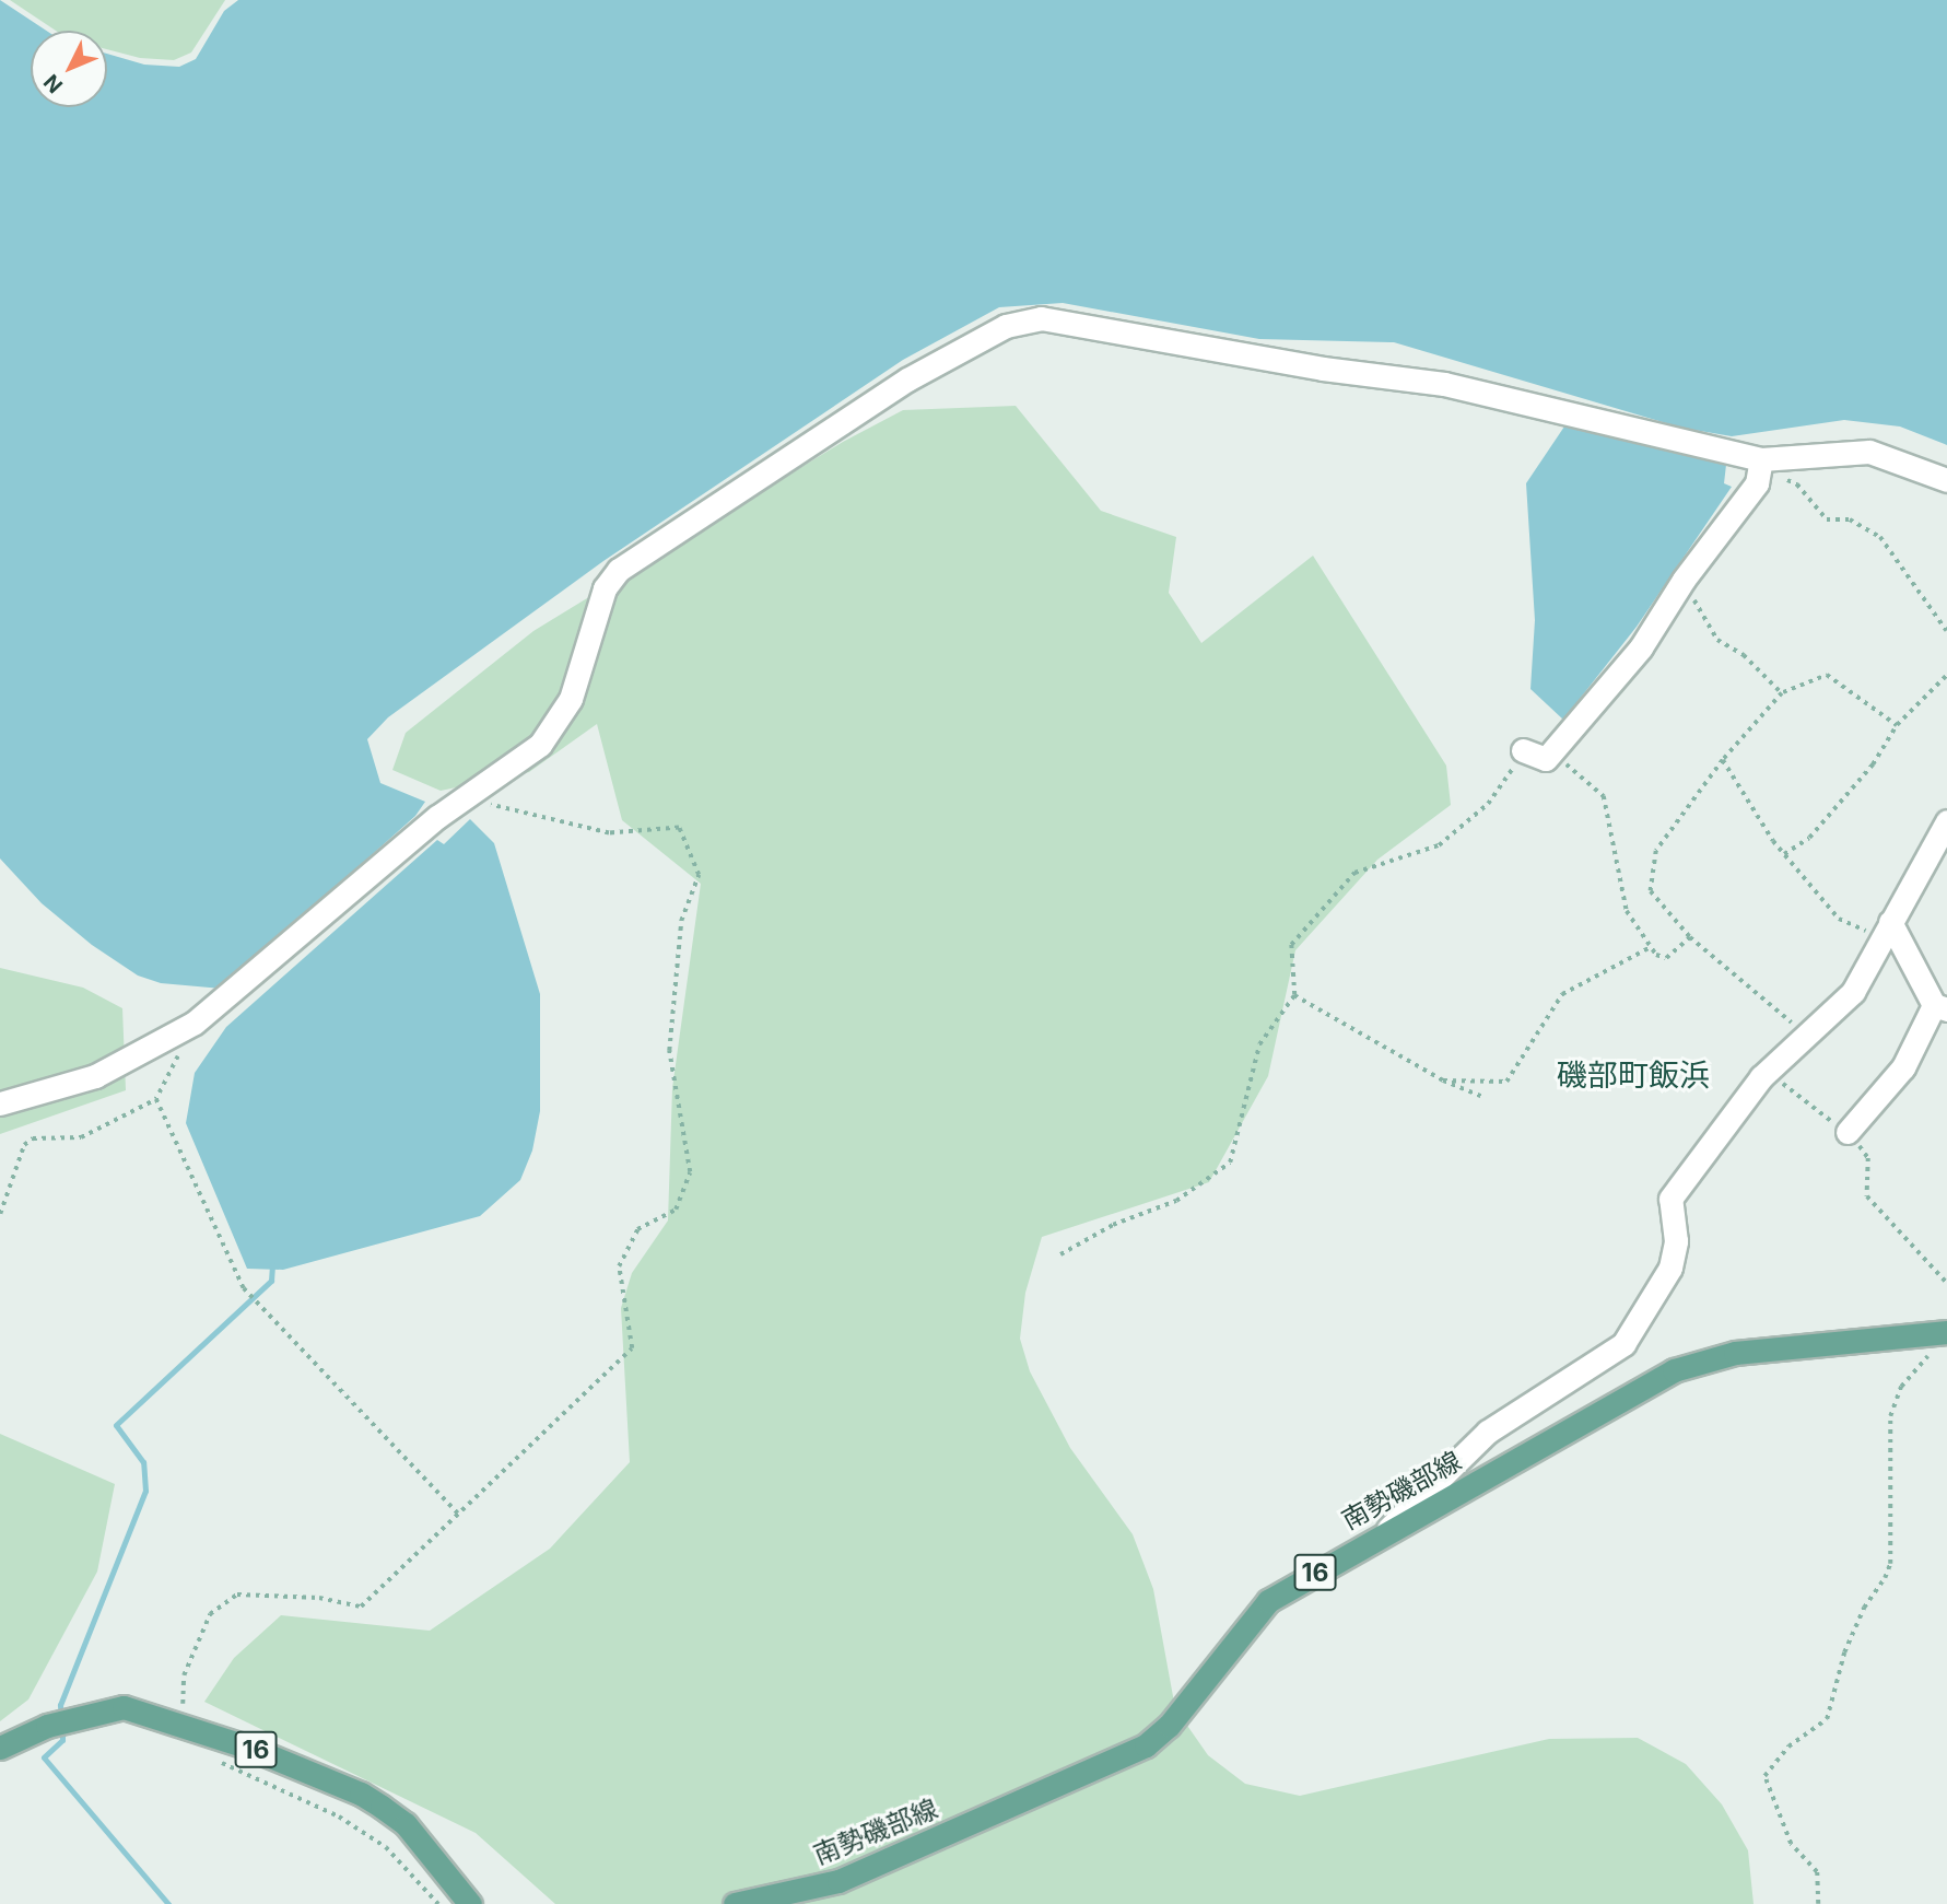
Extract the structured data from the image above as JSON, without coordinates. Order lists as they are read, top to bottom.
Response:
{
  "streets": {
    "main road": ["南勢磯部線", "16"]
  },
  "districts": ["磯部町飯浜"],
  "north": "bottom left"
}
